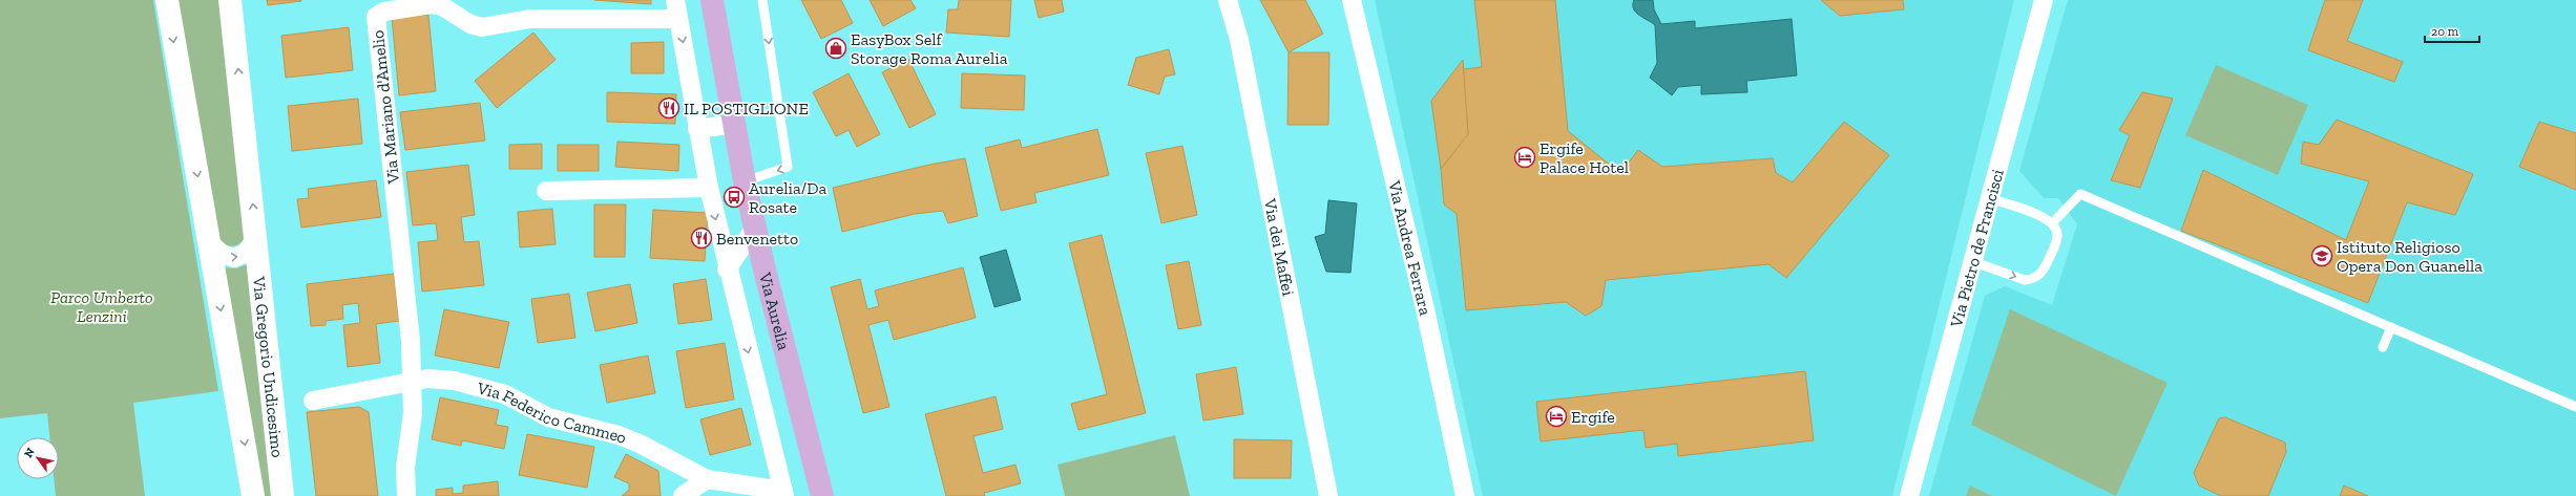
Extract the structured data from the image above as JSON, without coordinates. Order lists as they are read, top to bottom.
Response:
{
  "streets": {
    "main road": ["Via Aurelia"],
    "street": [
      "Via Mariano d'Amelio",
      "Via dei Maffei",
      "Via Andrea Ferrara",
      "Via Pietro de Francisci",
      "Via Gregorio Undicesimo",
      "Via Federico Cammeo"
    ]
  },
  "crossings": [
    ["Via Mariano d'Amelio", "Via Federico Cammeo"]
  ],
  "parks": ["Parco Umberto Lenzini"],
  "places": {
    "shop": ["EasyBox Self Storage Roma Aurelia"],
    "restaurant": ["IL POSTIGLIONE", "Benvenetto"],
    "hotel": ["Ergife Palace Hotel", "Ergife"],
    "bus stop": ["Aurelia/Da Rosate"],
    "school or university": ["Istituto Religioso Opera Don Guanella"]
  },
  "scale_bar": "20 m",
  "north": "top left"
}
